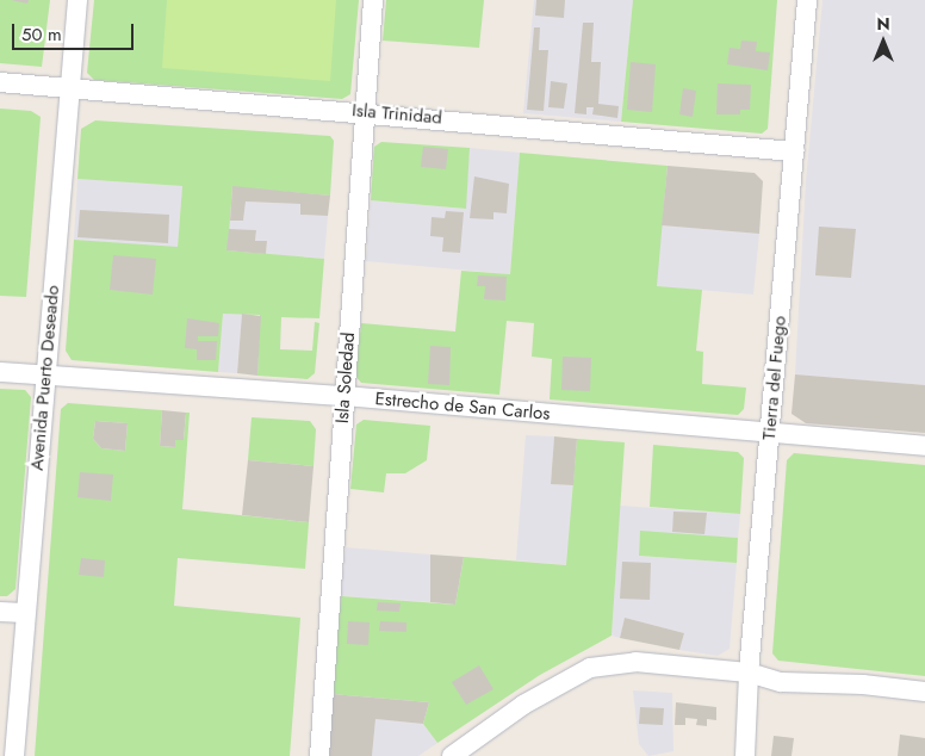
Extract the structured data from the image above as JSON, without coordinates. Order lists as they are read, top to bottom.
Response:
{
  "streets": {
    "street": [
      "Isla Trinidad",
      "Avenida Puerto Deseado",
      "Isla Soledad",
      "Tierra del Fuego",
      "Estrecho de San Carlos"
    ]
  },
  "crossings": [
    ["Isla Trinidad", "Avenida Puerto Deseado"],
    ["Isla Trinidad", "Isla Soledad"],
    ["Isla Trinidad", "Tierra del Fuego"],
    ["Avenida Puerto Deseado", "Estrecho de San Carlos"],
    ["Isla Soledad", "Estrecho de San Carlos"],
    ["Tierra del Fuego", "Estrecho de San Carlos"]
  ],
  "scale_bar": "50 m",
  "north": "top"
}
